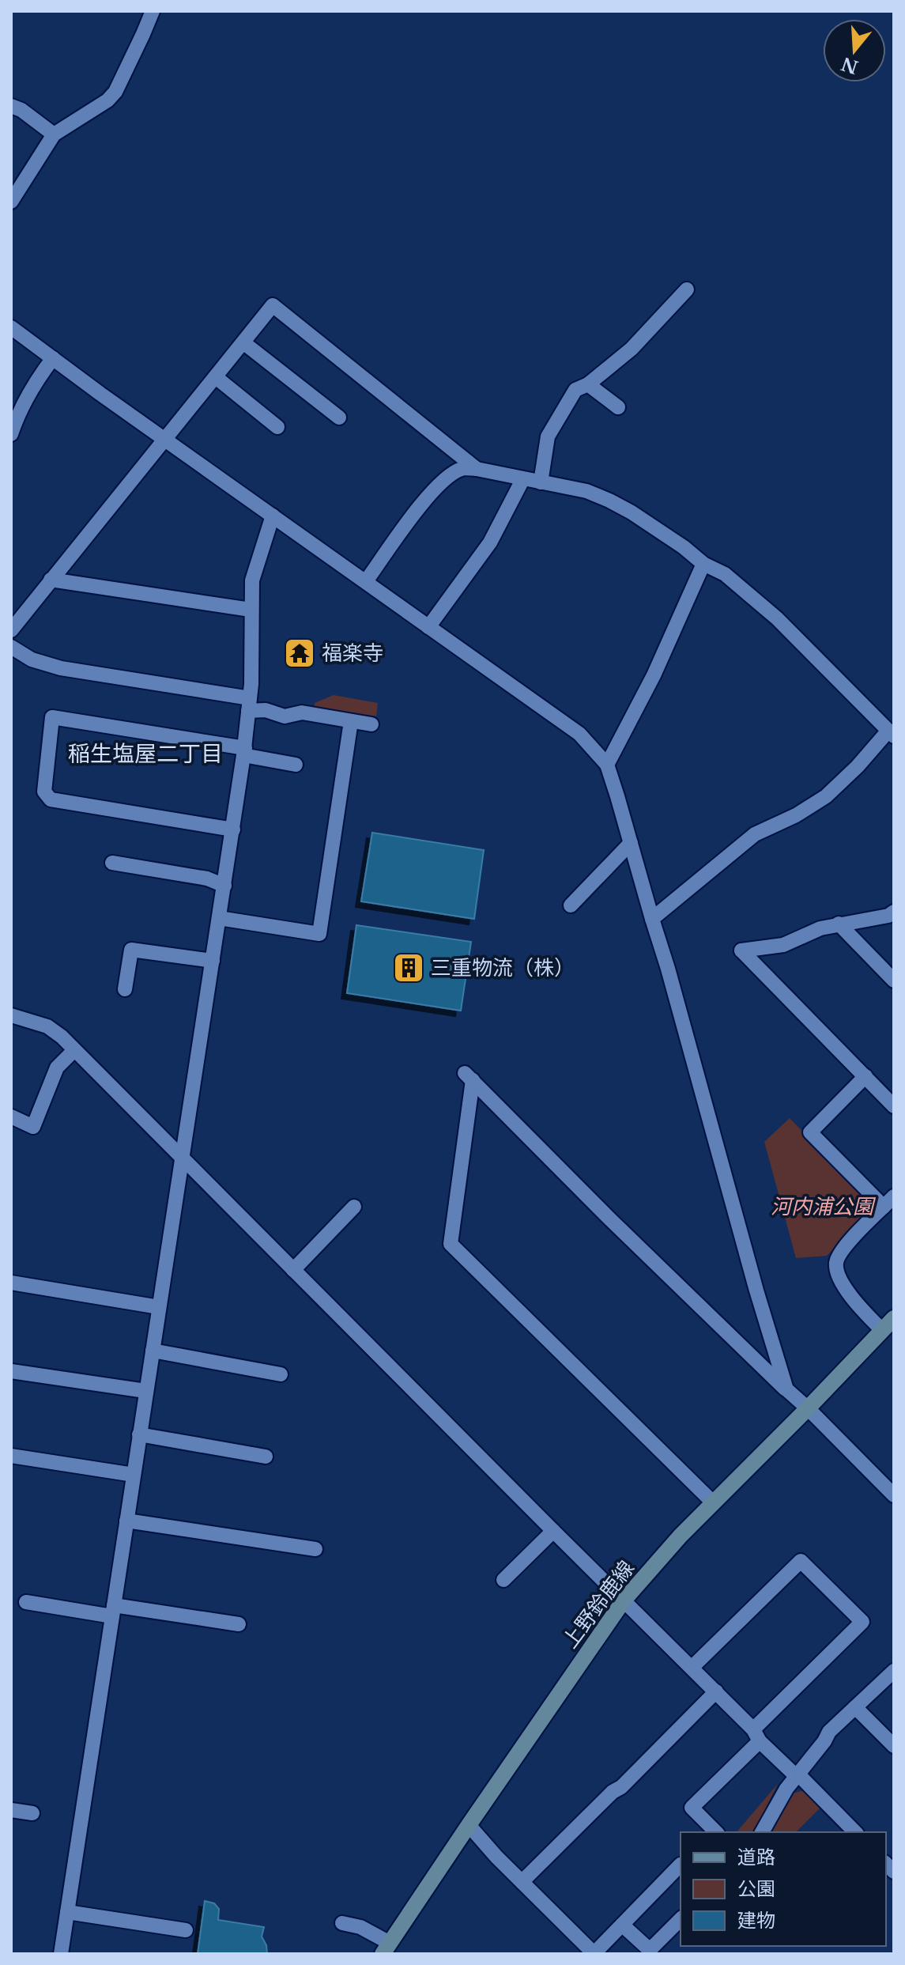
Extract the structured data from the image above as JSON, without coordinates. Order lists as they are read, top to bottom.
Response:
{
  "streets": {
    "main road": ["上野鈴鹿線"]
  },
  "districts": ["稲生塩屋二丁目"],
  "parks": ["河内浦公園"],
  "places": {
    "temple": ["福楽寺"],
    "building": ["三重物流（株）"]
  },
  "legend": ["道路", "公園", "建物"],
  "north": "bottom"
}
